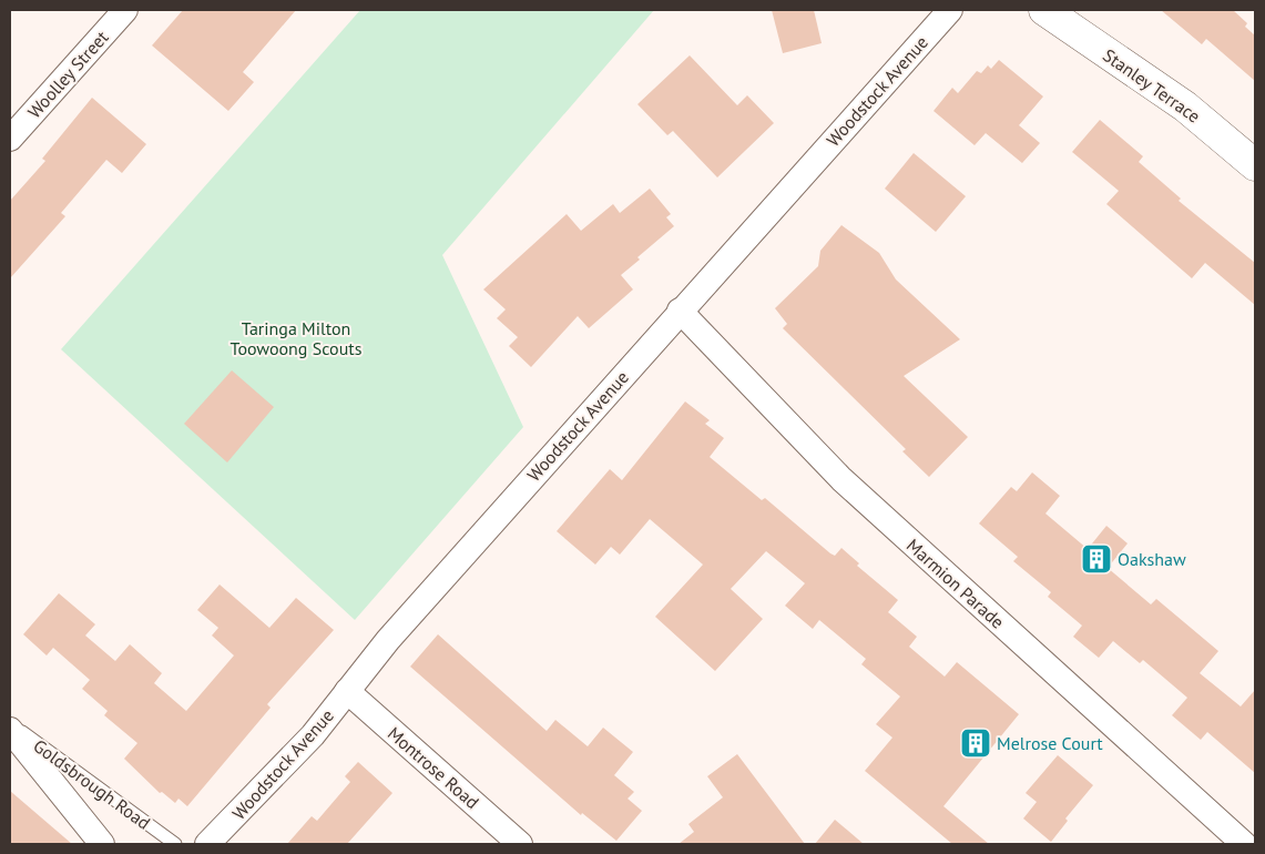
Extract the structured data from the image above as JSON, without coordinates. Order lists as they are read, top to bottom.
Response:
{
  "streets": {
    "street": [
      "Woolley Street",
      "Stanley Terrace",
      "Woodstock Avenue",
      "Marmion Parade",
      "Montrose Road",
      "Goldsbrough Road"
    ]
  },
  "crossings": [
    ["Woodstock Avenue", "Marmion Parade"],
    ["Woodstock Avenue", "Montrose Road"]
  ],
  "parks": ["Taringa Milton Toowoong Scouts"],
  "places": {
    "building": ["Oakshaw", "Melrose Court"]
  }
}
